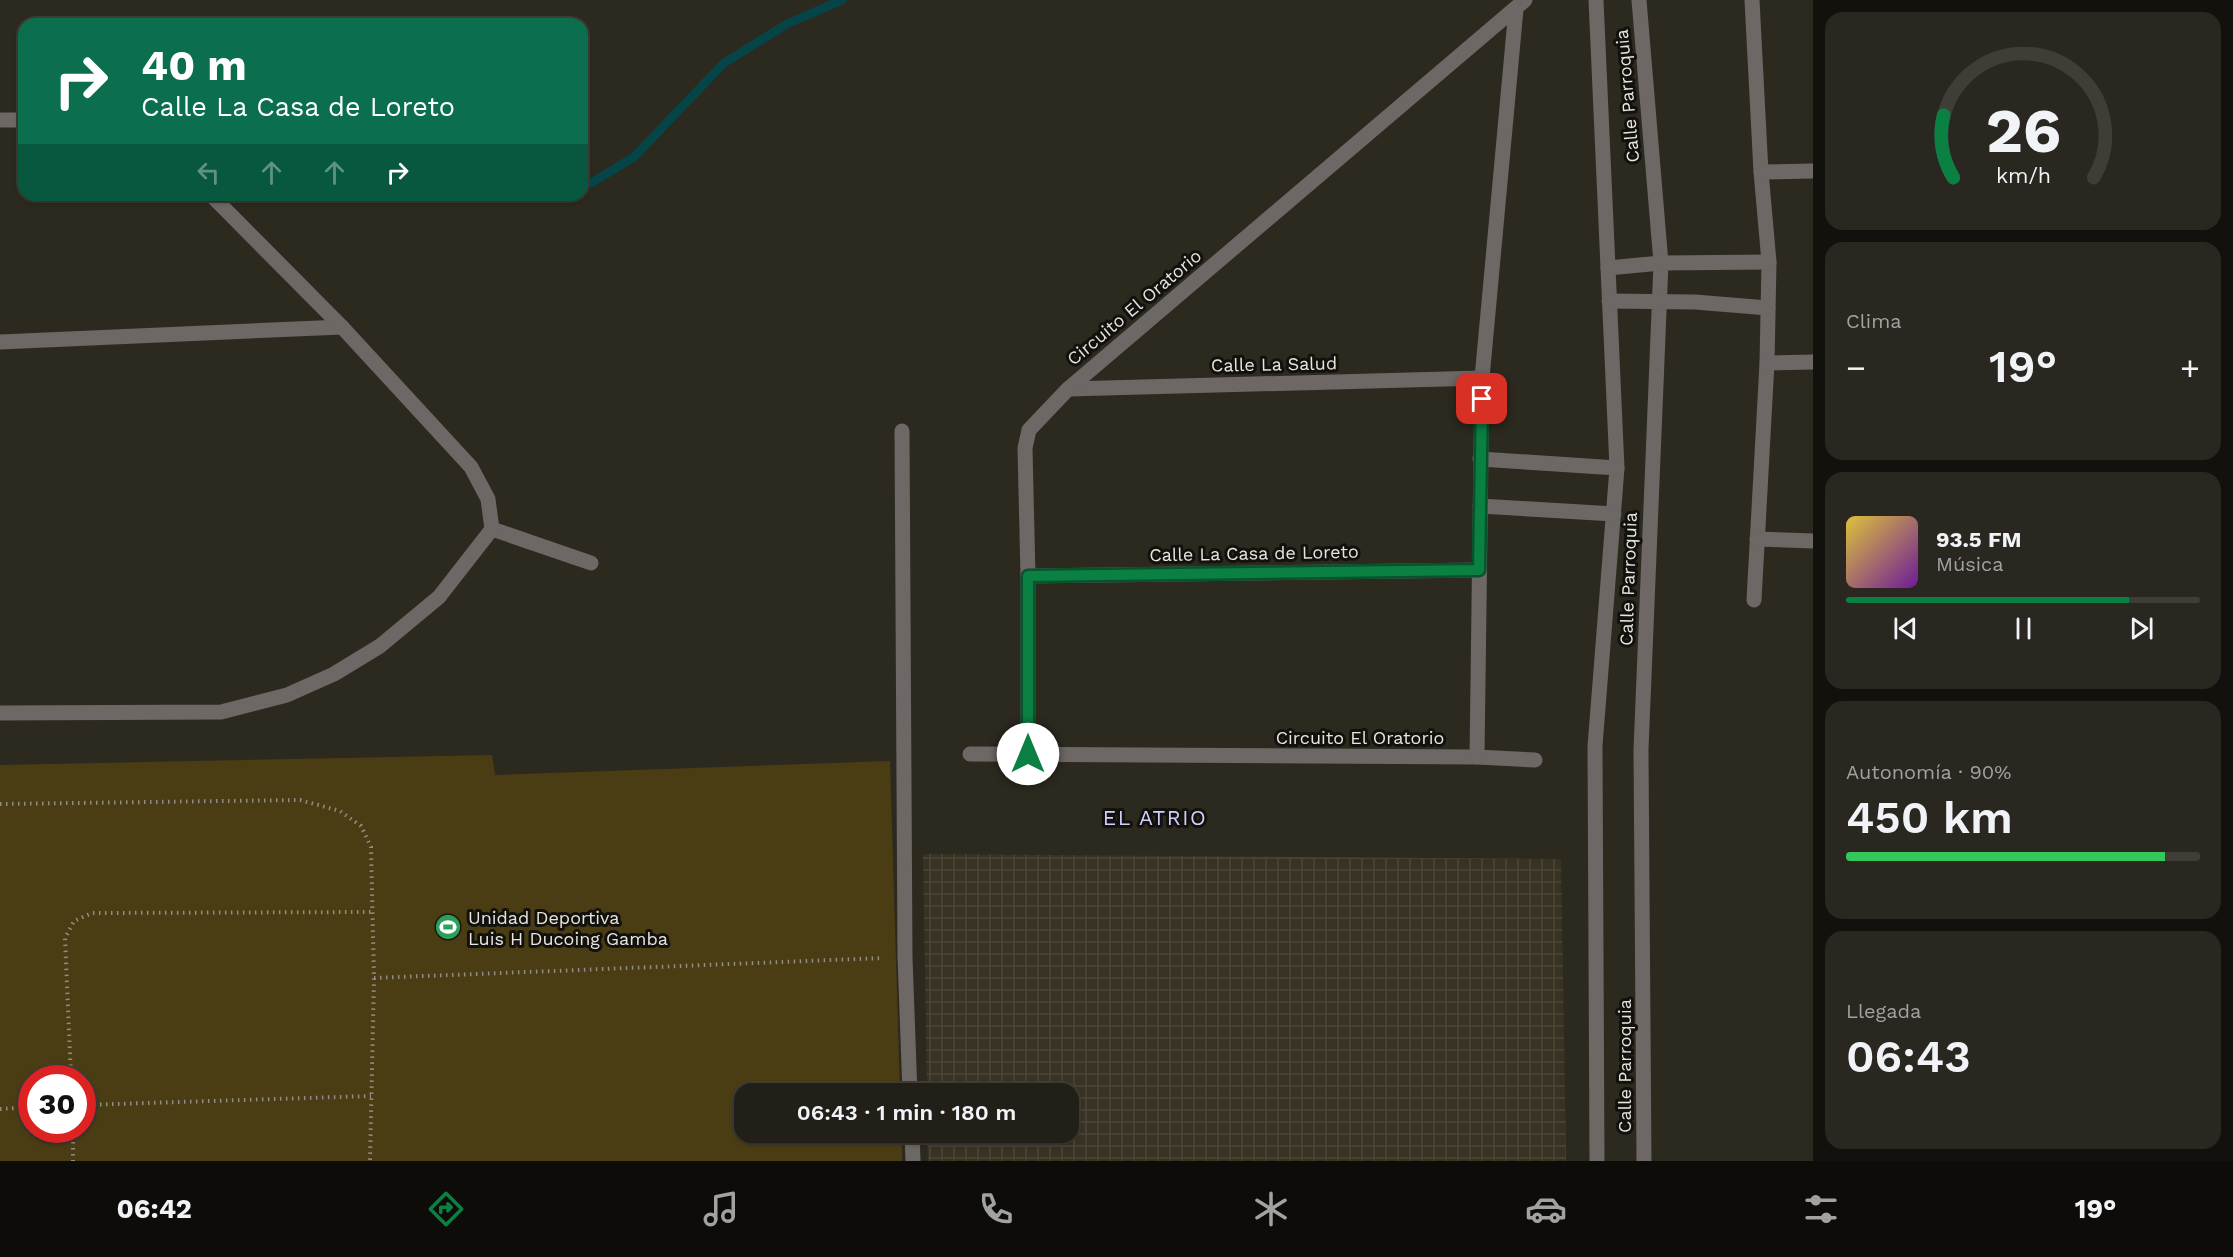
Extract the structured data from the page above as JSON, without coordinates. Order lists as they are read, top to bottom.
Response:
{
  "streets": {
    "street": [
      "Calle Parroquia",
      "Circuito El Oratorio",
      "Calle La Salud",
      "Calle La Casa de Loreto"
    ]
  },
  "crossings": [
    ["Circuito El Oratorio", "Calle La Salud"],
    ["Circuito El Oratorio", "Calle La Casa de Loreto"]
  ],
  "districts": ["EL ATRIO"],
  "places": {
    "sports": ["Unidad Deportiva Luis H Ducoing Gamba"]
  },
  "page": {
    "turn": ["40 m", "Calle La Casa de Loreto"],
    "tile": [
      "Clima",
      ["Autonomía · 90%", "450 km"],
      ["Llegada", "06:43"]
    ],
    "heat": ["−", "19°", "+"],
    "song": ["93.5 FM", "Música"],
    "limit": "30",
    "trip": "06:43 · 1 min · 180 m",
    "tabs": ["06:42", "19°"],
    "gauge": ["26", "km/h"]
  }
}
